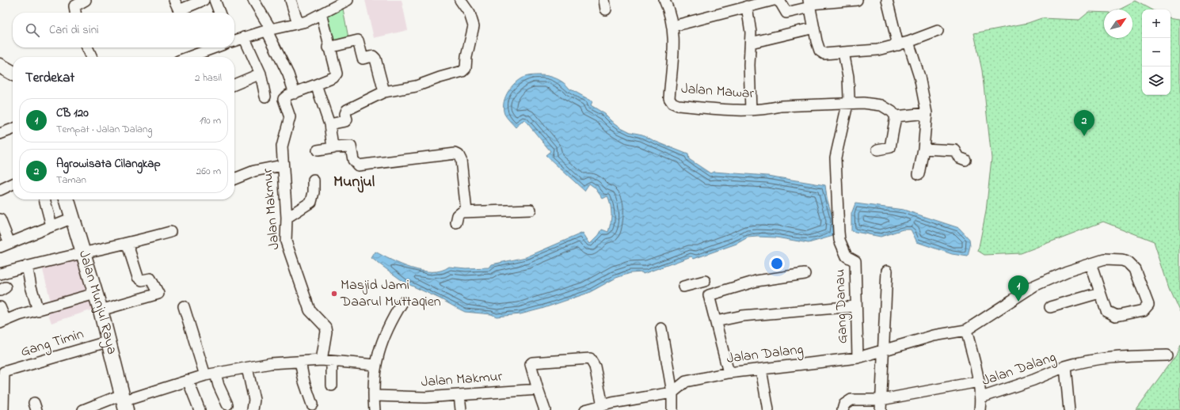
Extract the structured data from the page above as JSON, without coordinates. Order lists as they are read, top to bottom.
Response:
{
  "streets": {
    "street": [
      "Jalan Mawar",
      "Jalan Makmur",
      "Jalan Munjul Raya",
      "Gang Danau",
      "Gang Timin",
      "Jalan Dalang"
    ]
  },
  "crossings": [
    ["Jalan Mawar", "Gang Danau"],
    ["Jalan Munjul Raya", "Gang Timin"],
    ["Gang Danau", "Jalan Dalang"]
  ],
  "districts": ["Munjul"],
  "places": ["Masjid Jami Daarul Muttaqien"],
  "north": "top right",
  "page": {
    "map_buttons": ["+", "−"],
    "search": "Cari di sini",
    "heading": ["Terdekat", "2 hasil"],
    "list": [
      {
        "mark": "1",
        "name": "CB 120",
        "note": "Tempat · Jalan Dalang",
        "value": "190 m"
      },
      {
        "mark": "2",
        "name": "Agrowisata Cilangkap",
        "note": "Taman",
        "value": "260 m"
      }
    ],
    "pins": ["2", "1"]
  }
}
